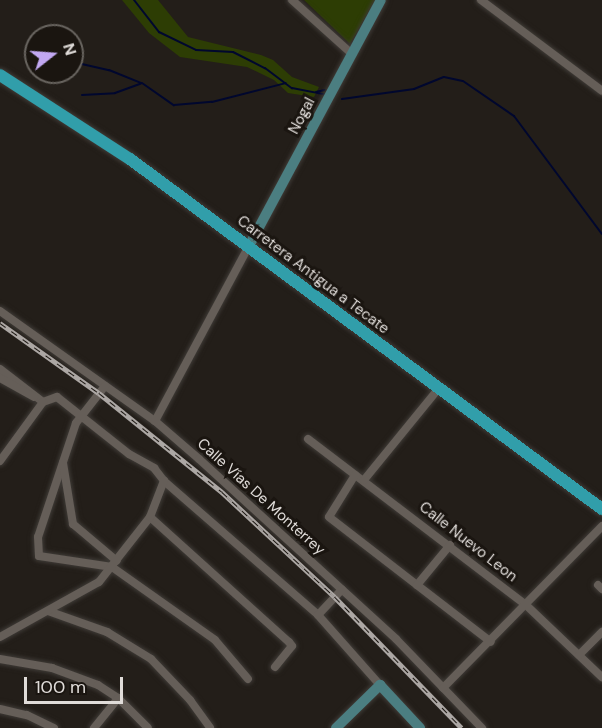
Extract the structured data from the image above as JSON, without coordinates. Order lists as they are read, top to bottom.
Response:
{
  "streets": {
    "main road": ["Carretera Antigua a Tecate"],
    "street": ["Nogal", "Calle Vías De Monterrey", "Calle Nuevo Leon"]
  },
  "crossings": [
    ["Nogal", "Carretera Antigua a Tecate"]
  ],
  "scale_bar": "100 m",
  "north": "right"
}
